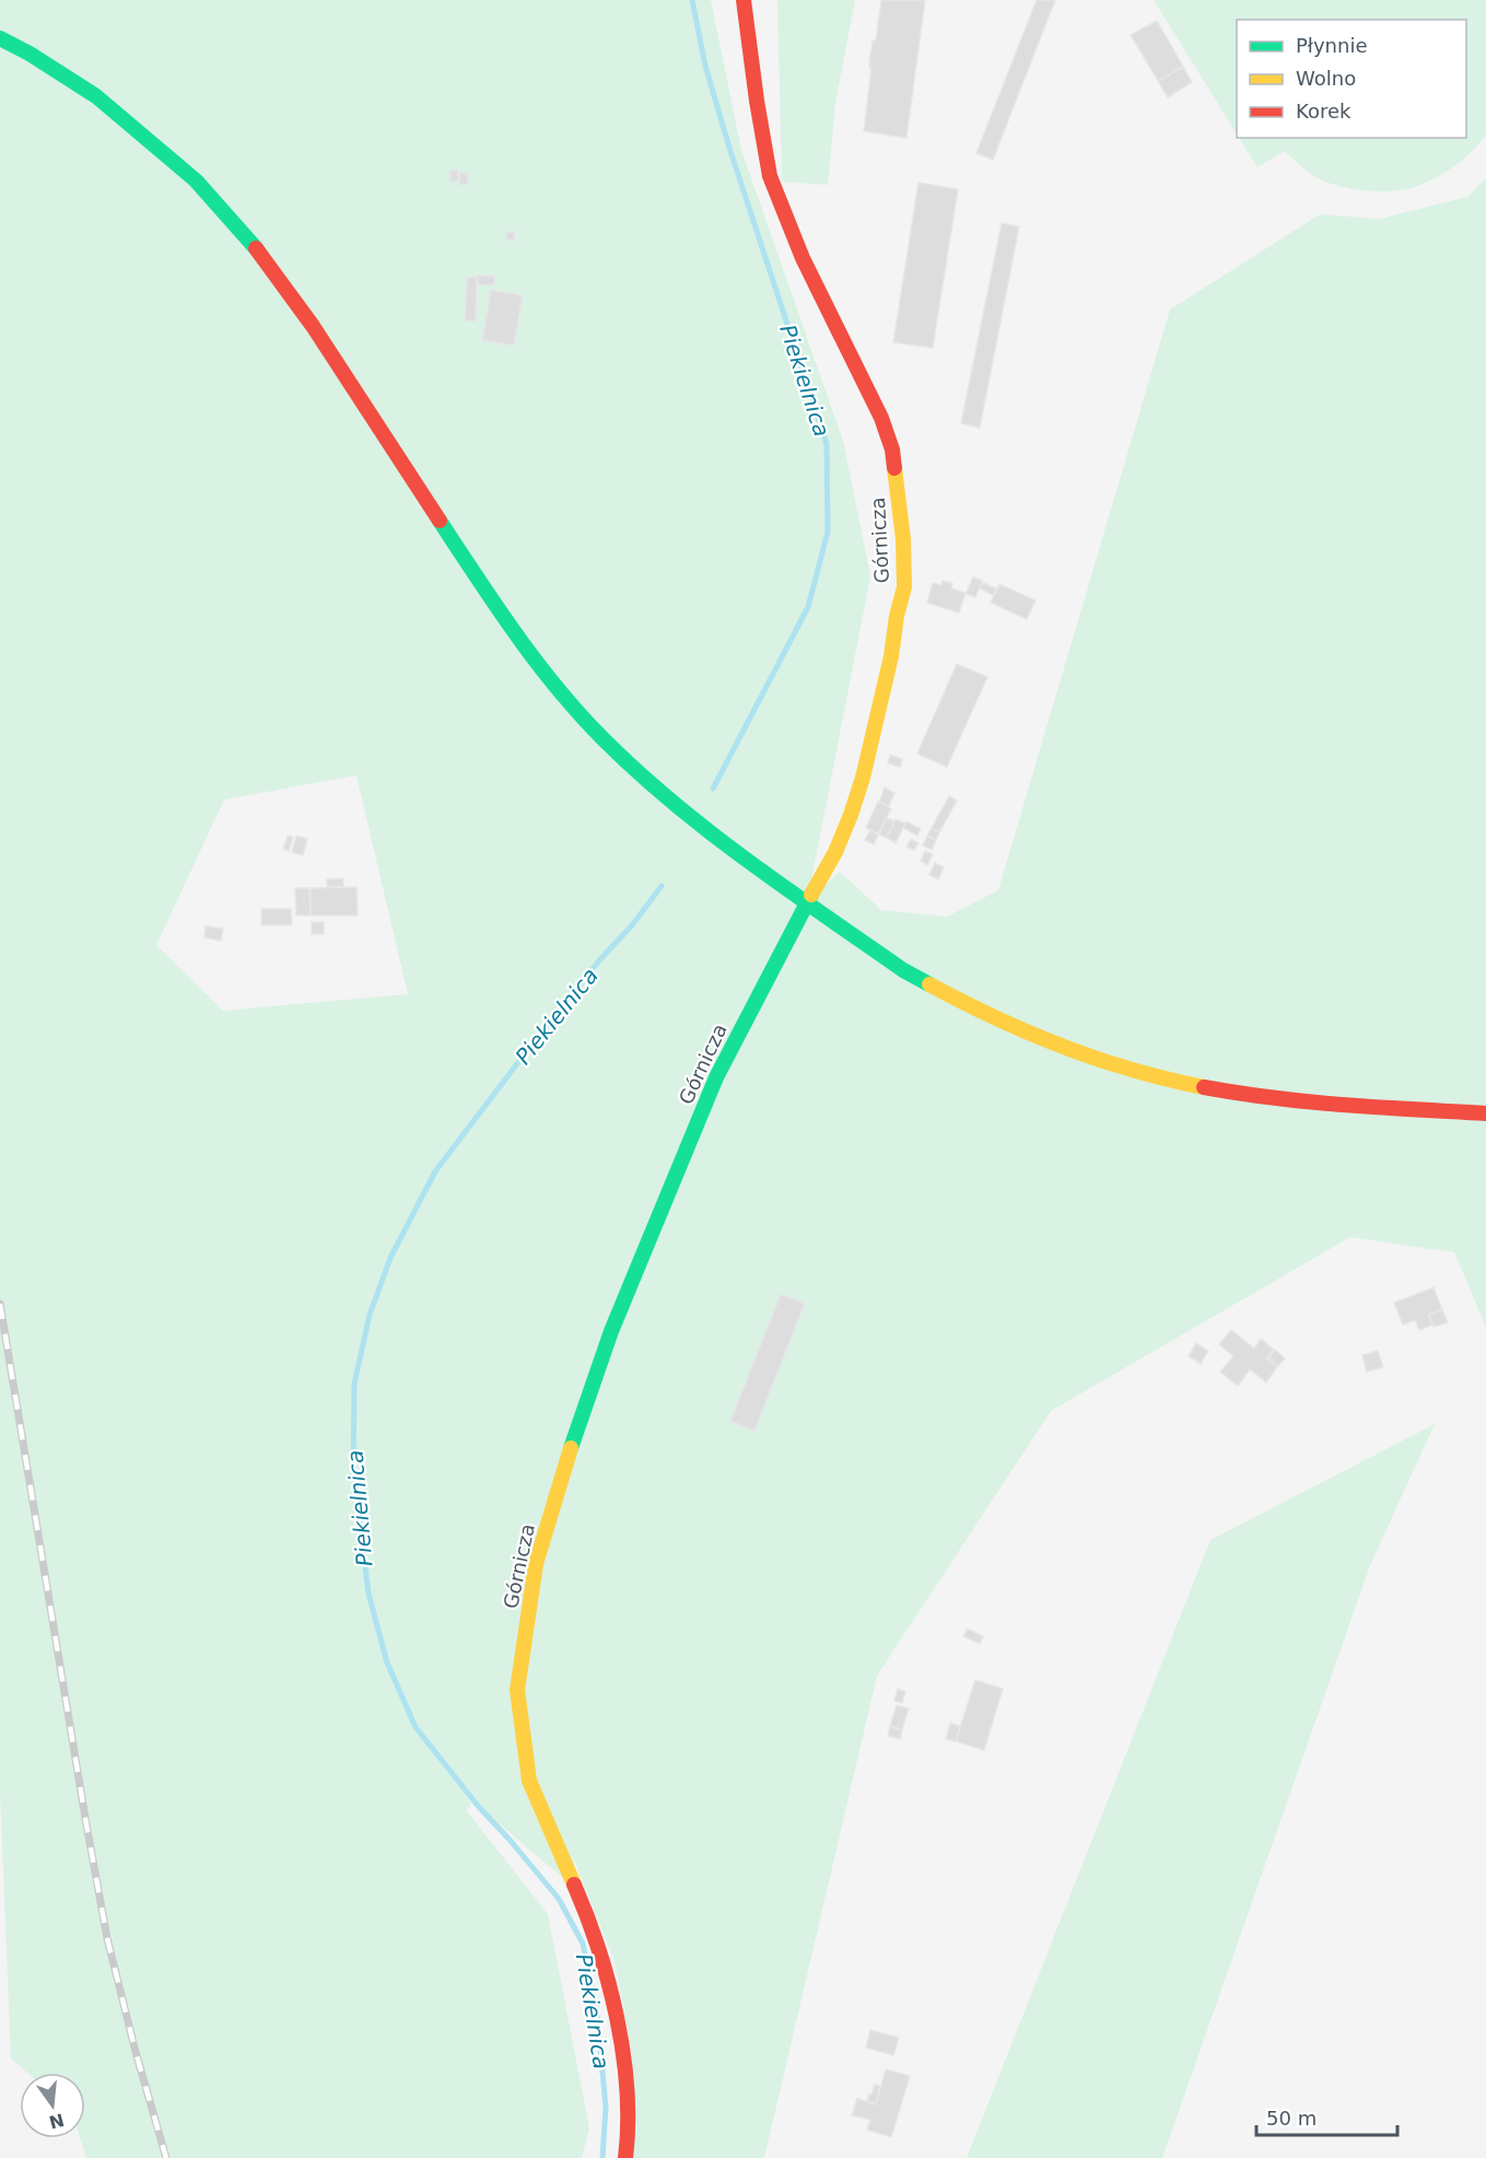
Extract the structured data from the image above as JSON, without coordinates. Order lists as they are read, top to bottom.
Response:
{
  "streets": {
    "street": ["Górnicza"]
  },
  "water": ["Piekielnica"],
  "legend": ["Płynnie", "Wolno", "Korek"],
  "scale_bar": "50 m",
  "north": "bottom"
}
